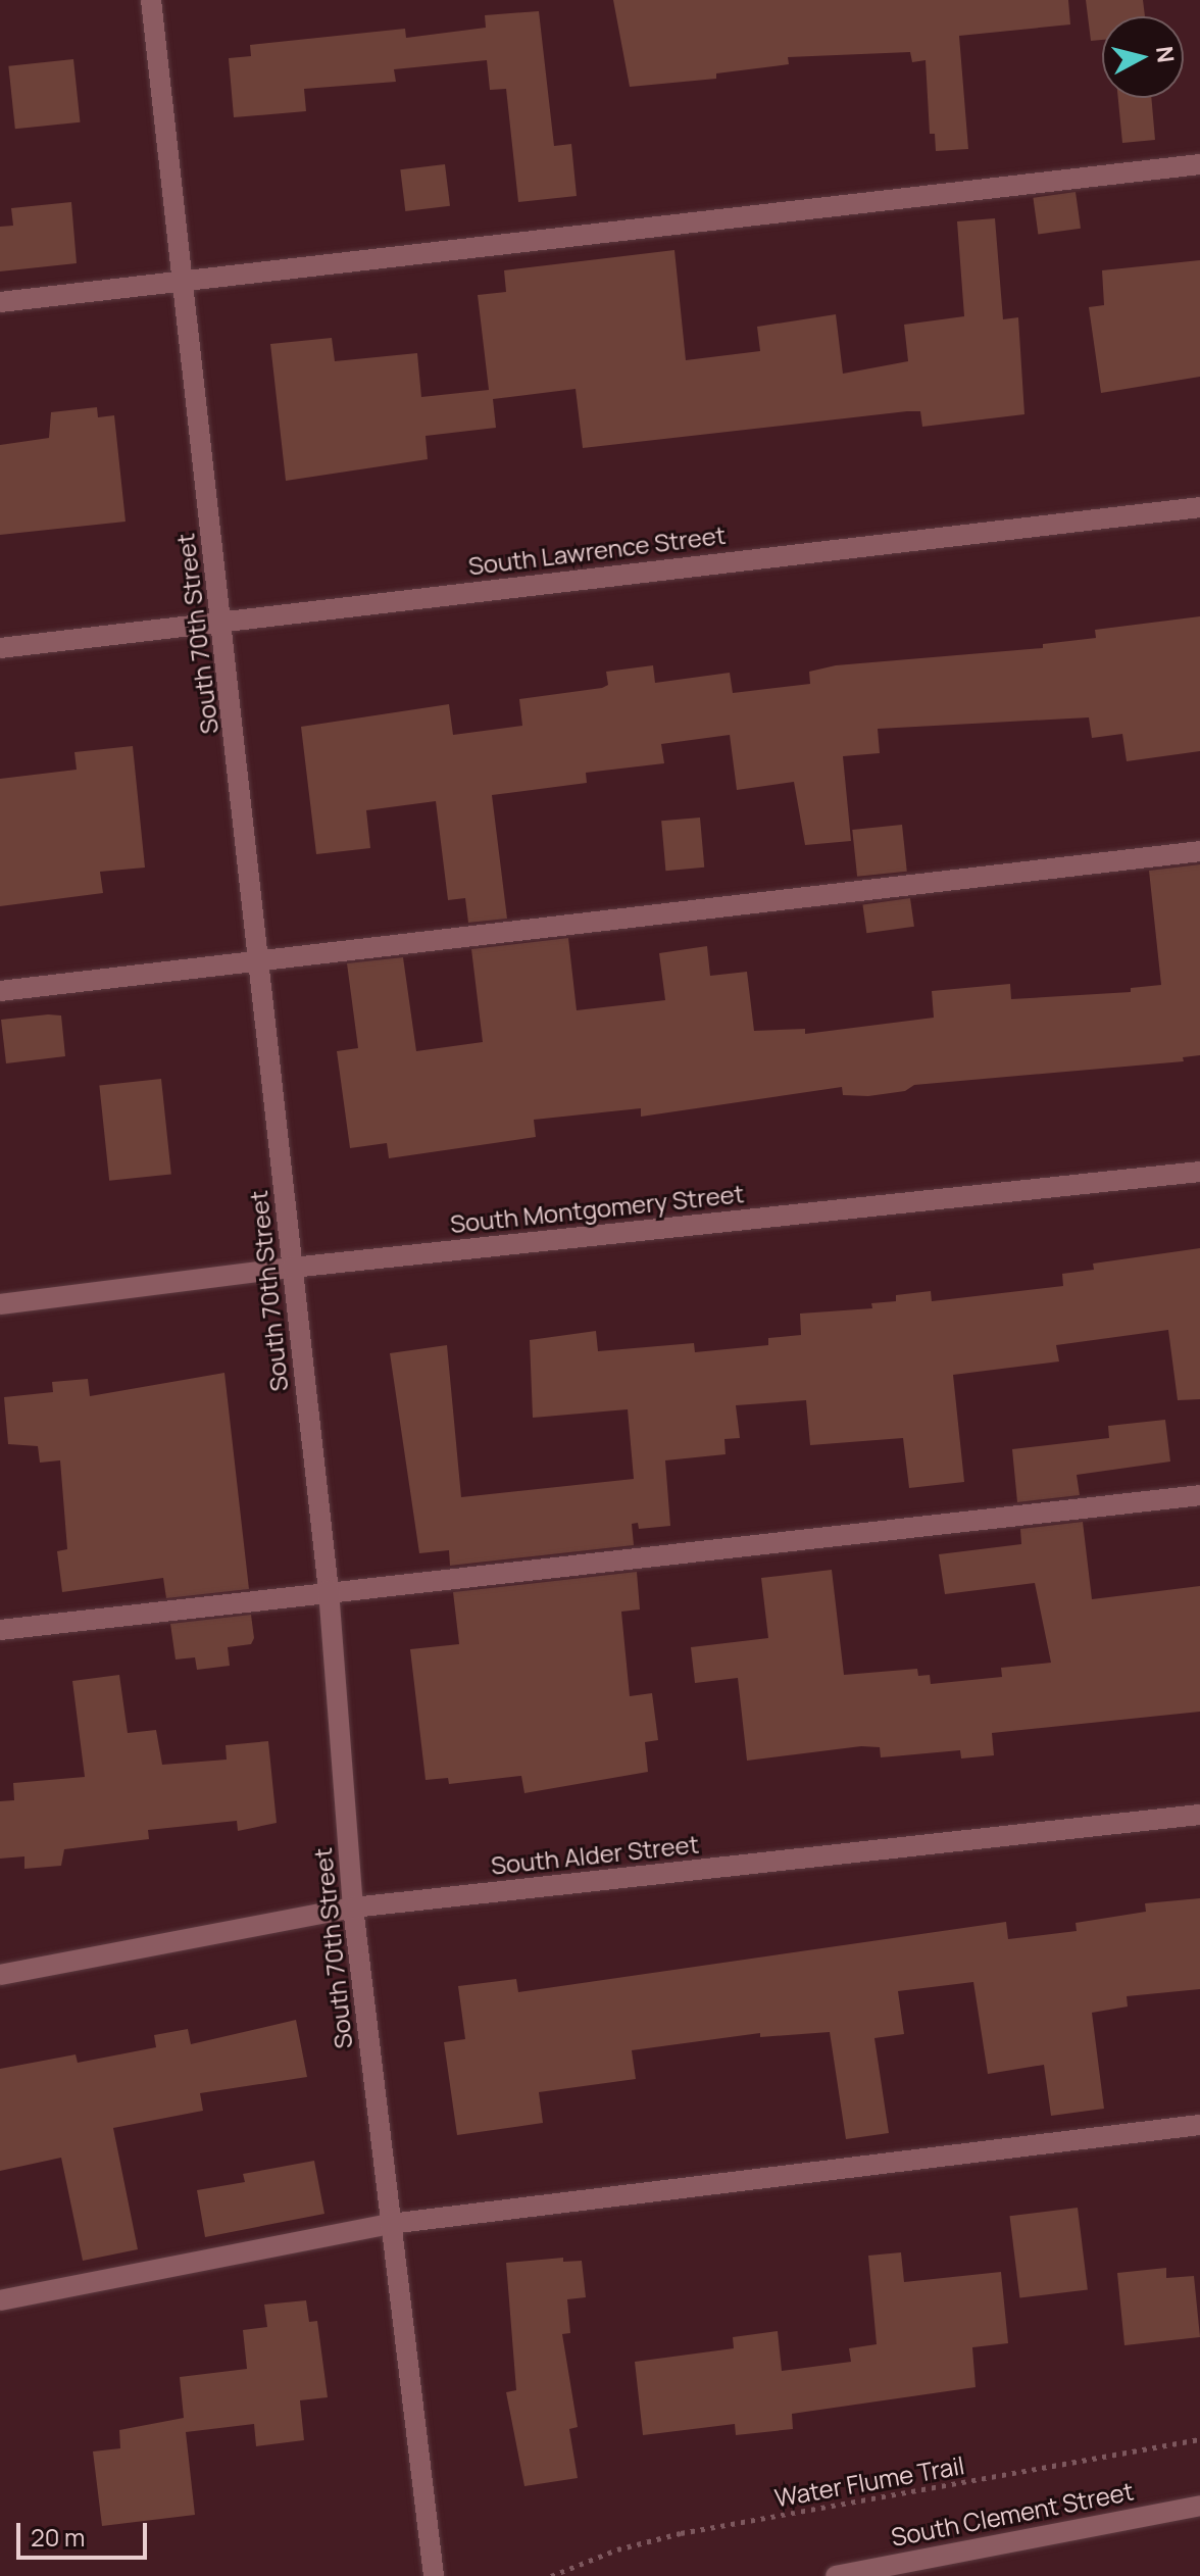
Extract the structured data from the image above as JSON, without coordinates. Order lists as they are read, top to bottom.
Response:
{
  "streets": {
    "street": [
      "South Lawrence Street",
      "South 70th Street",
      "South Montgomery Street",
      "South Alder Street",
      "South Clement Street"
    ],
    "path": ["Water Flume Trail"]
  },
  "crossings": [
    ["South Lawrence Street", "South 70th Street"],
    ["South 70th Street", "South Montgomery Street"],
    ["South 70th Street", "South Alder Street"]
  ],
  "scale_bar": "20 m",
  "north": "right"
}
